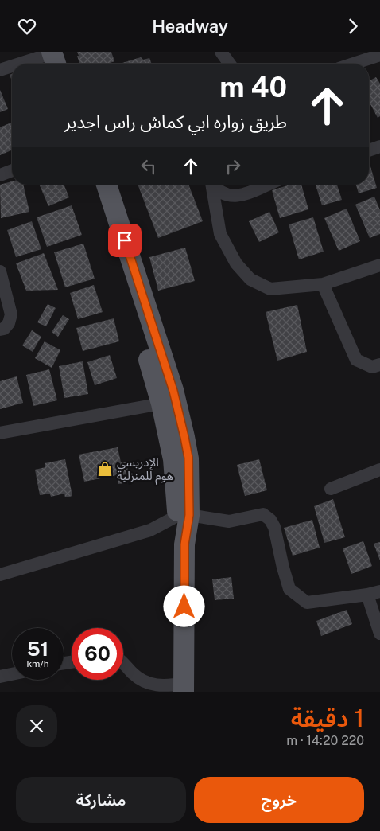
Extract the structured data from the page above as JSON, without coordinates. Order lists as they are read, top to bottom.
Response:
{
  "places": {
    "shop": ["الإدريسي هوم للمنزلية"]
  },
  "page": {
    "header": "Headway",
    "turn": ["40 m", "طريق زواره ابي كماش راس اجدير"],
    "speed": "51 km/h",
    "limit": "60",
    "heading": ["1 دقيقة", "220 m · 14:20"],
    "buttons": ["خروج", "مشاركة"]
  }
}
